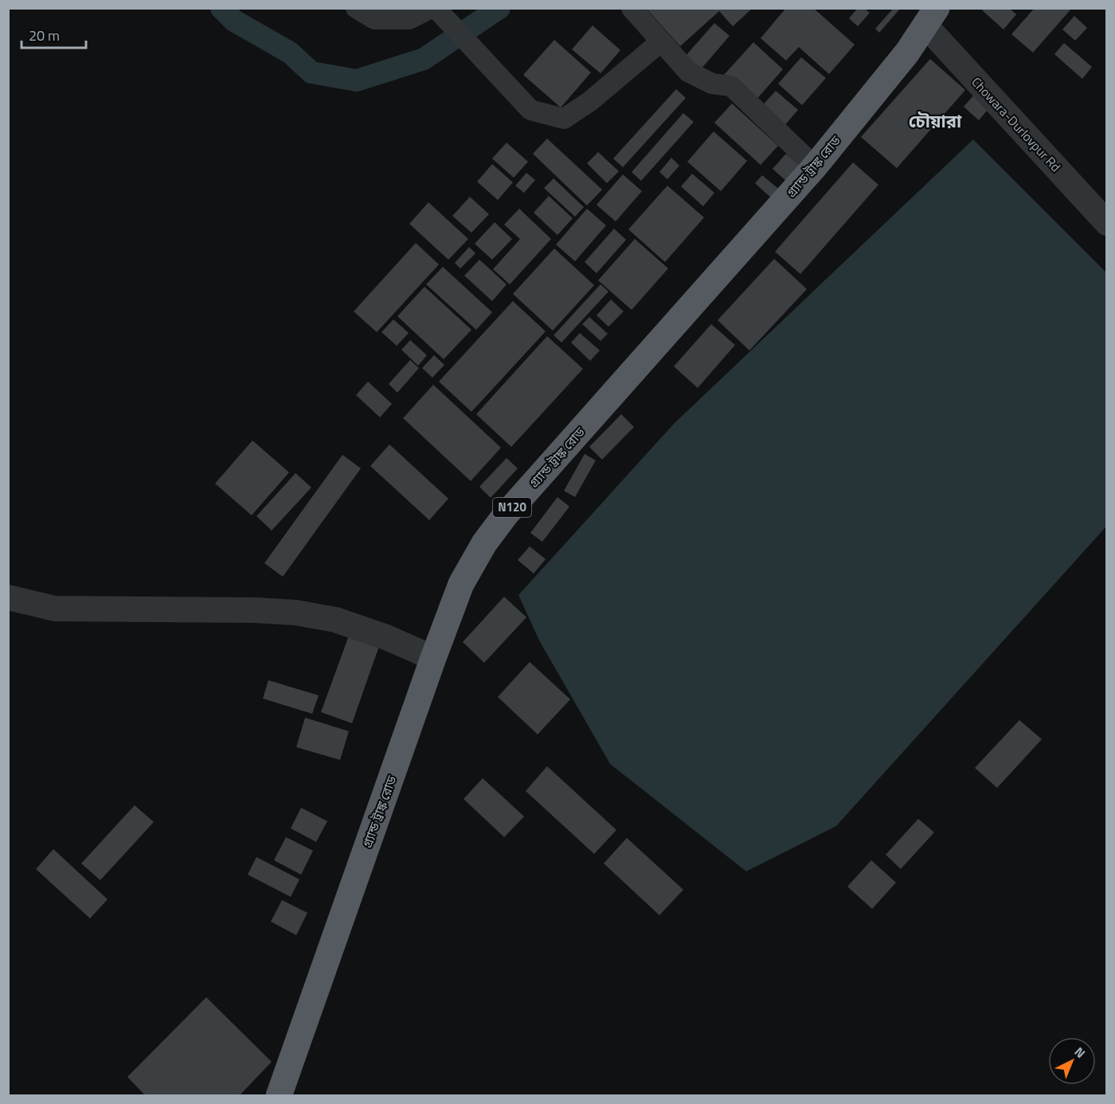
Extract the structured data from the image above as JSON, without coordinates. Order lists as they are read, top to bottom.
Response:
{
  "streets": {
    "highway": ["গ্র্যান্ড ট্রাঙ্ক রোড", "N120"],
    "street": ["Chowara-Durlovpur Rd"]
  },
  "crossings": [
    ["Chowara-Durlovpur Rd", "গ্র্যান্ড ট্রাঙ্ক রোড"]
  ],
  "districts": ["চৌয়ারা"],
  "scale_bar": "20 m",
  "north": "top right"
}
